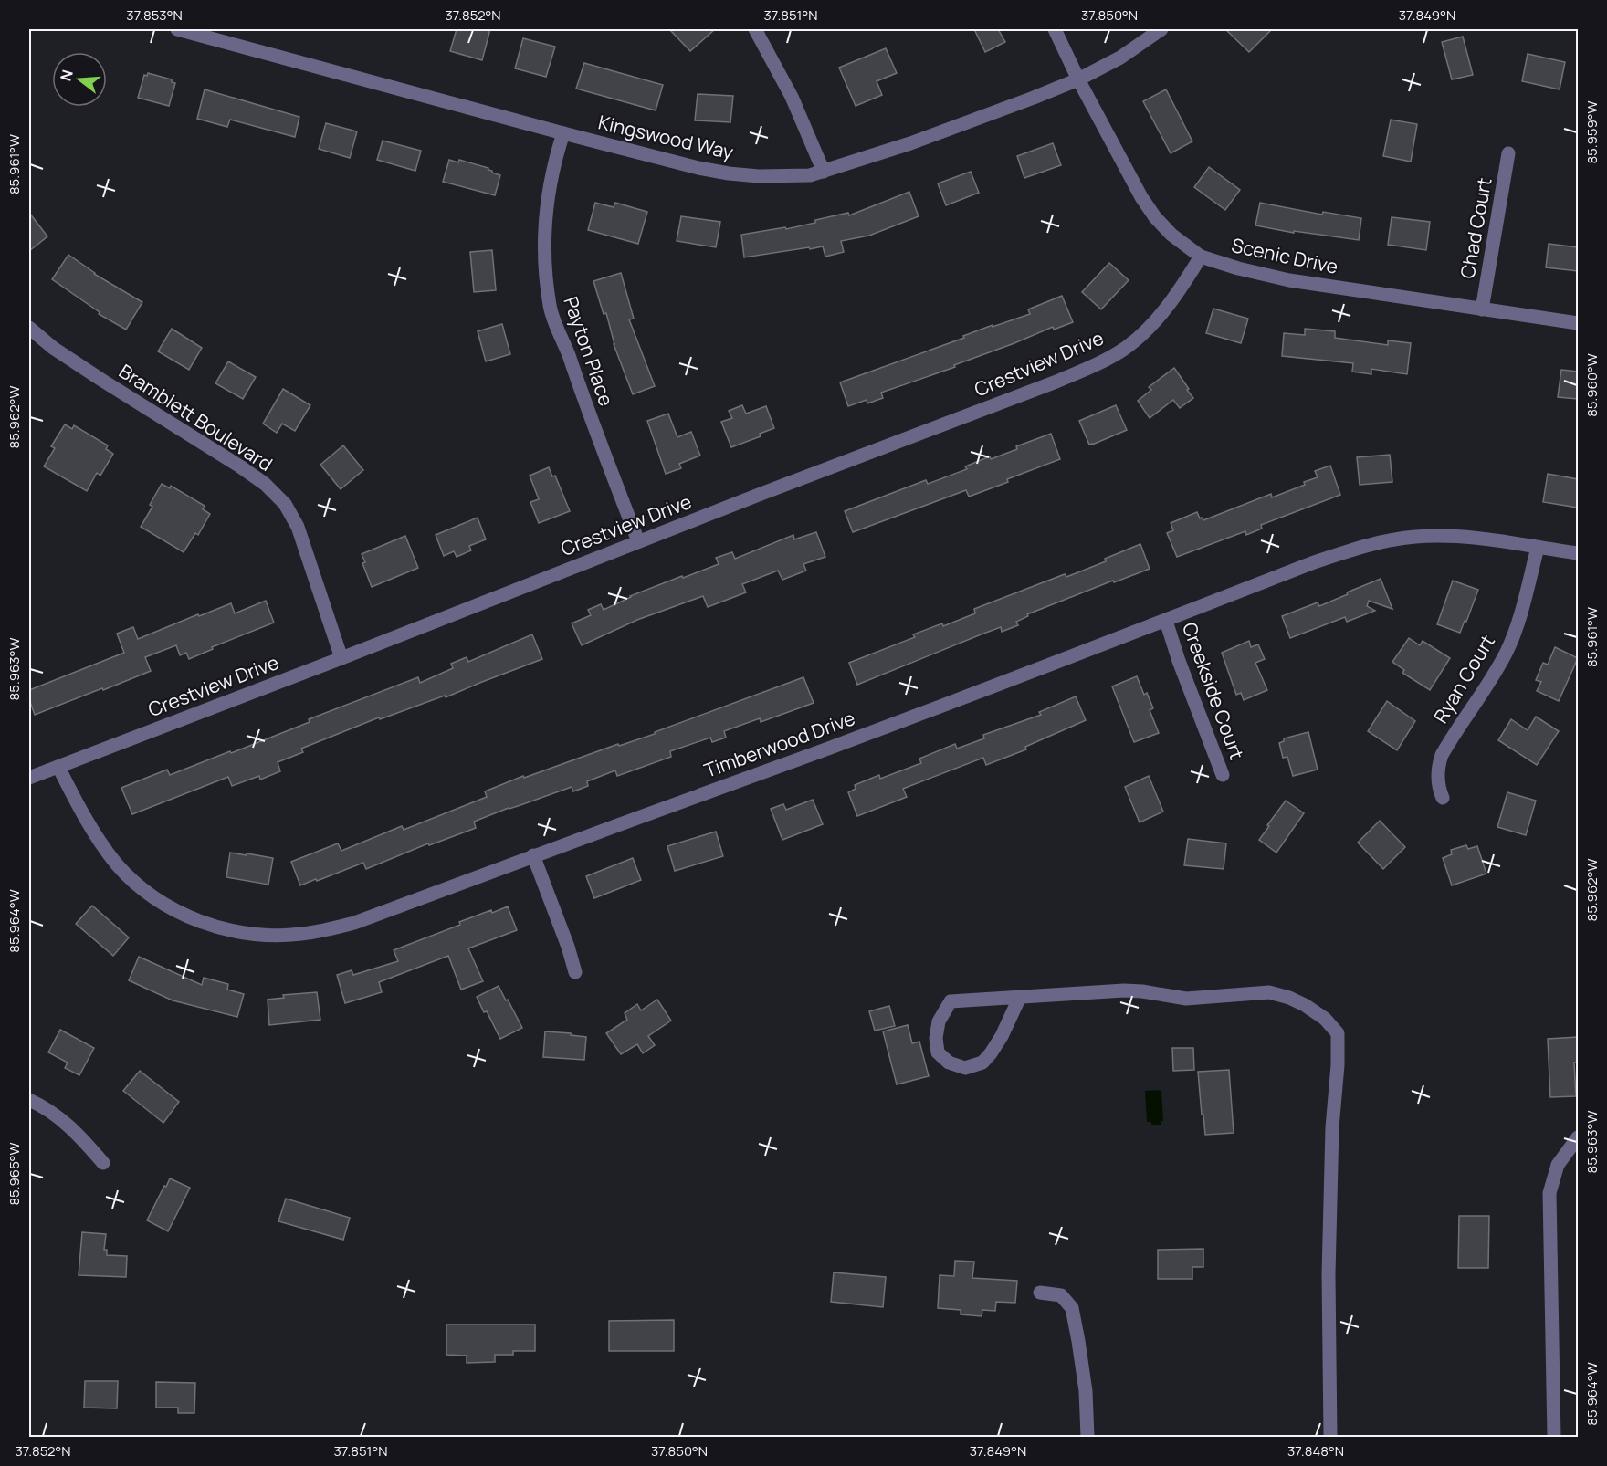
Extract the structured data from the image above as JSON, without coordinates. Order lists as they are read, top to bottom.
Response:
{
  "streets": {
    "street": [
      "Kingswood Way",
      "Chad Court",
      "Scenic Drive",
      "Payton Place",
      "Crestview Drive",
      "Bramblett Boulevard",
      "Ryan Court",
      "Creekside Court",
      "Timberwood Drive"
    ]
  },
  "crossings": [
    ["Kingswood Way", "Scenic Drive"],
    ["Kingswood Way", "Payton Place"],
    ["Chad Court", "Scenic Drive"],
    ["Scenic Drive", "Crestview Drive"],
    ["Payton Place", "Crestview Drive"],
    ["Crestview Drive", "Bramblett Boulevard"],
    ["Crestview Drive", "Timberwood Drive"],
    ["Ryan Court", "Timberwood Drive"],
    ["Creekside Court", "Timberwood Drive"]
  ],
  "north": "left",
  "coordinates": [
    "37.853°N",
    "37.852°N",
    "37.851°N",
    "37.850°N",
    "37.849°N",
    "85.959°W",
    "85.961°W",
    "85.960°W",
    "85.962°W",
    "85.963°W",
    "85.964°W",
    "85.965°W",
    "37.848°N"
  ]
}
